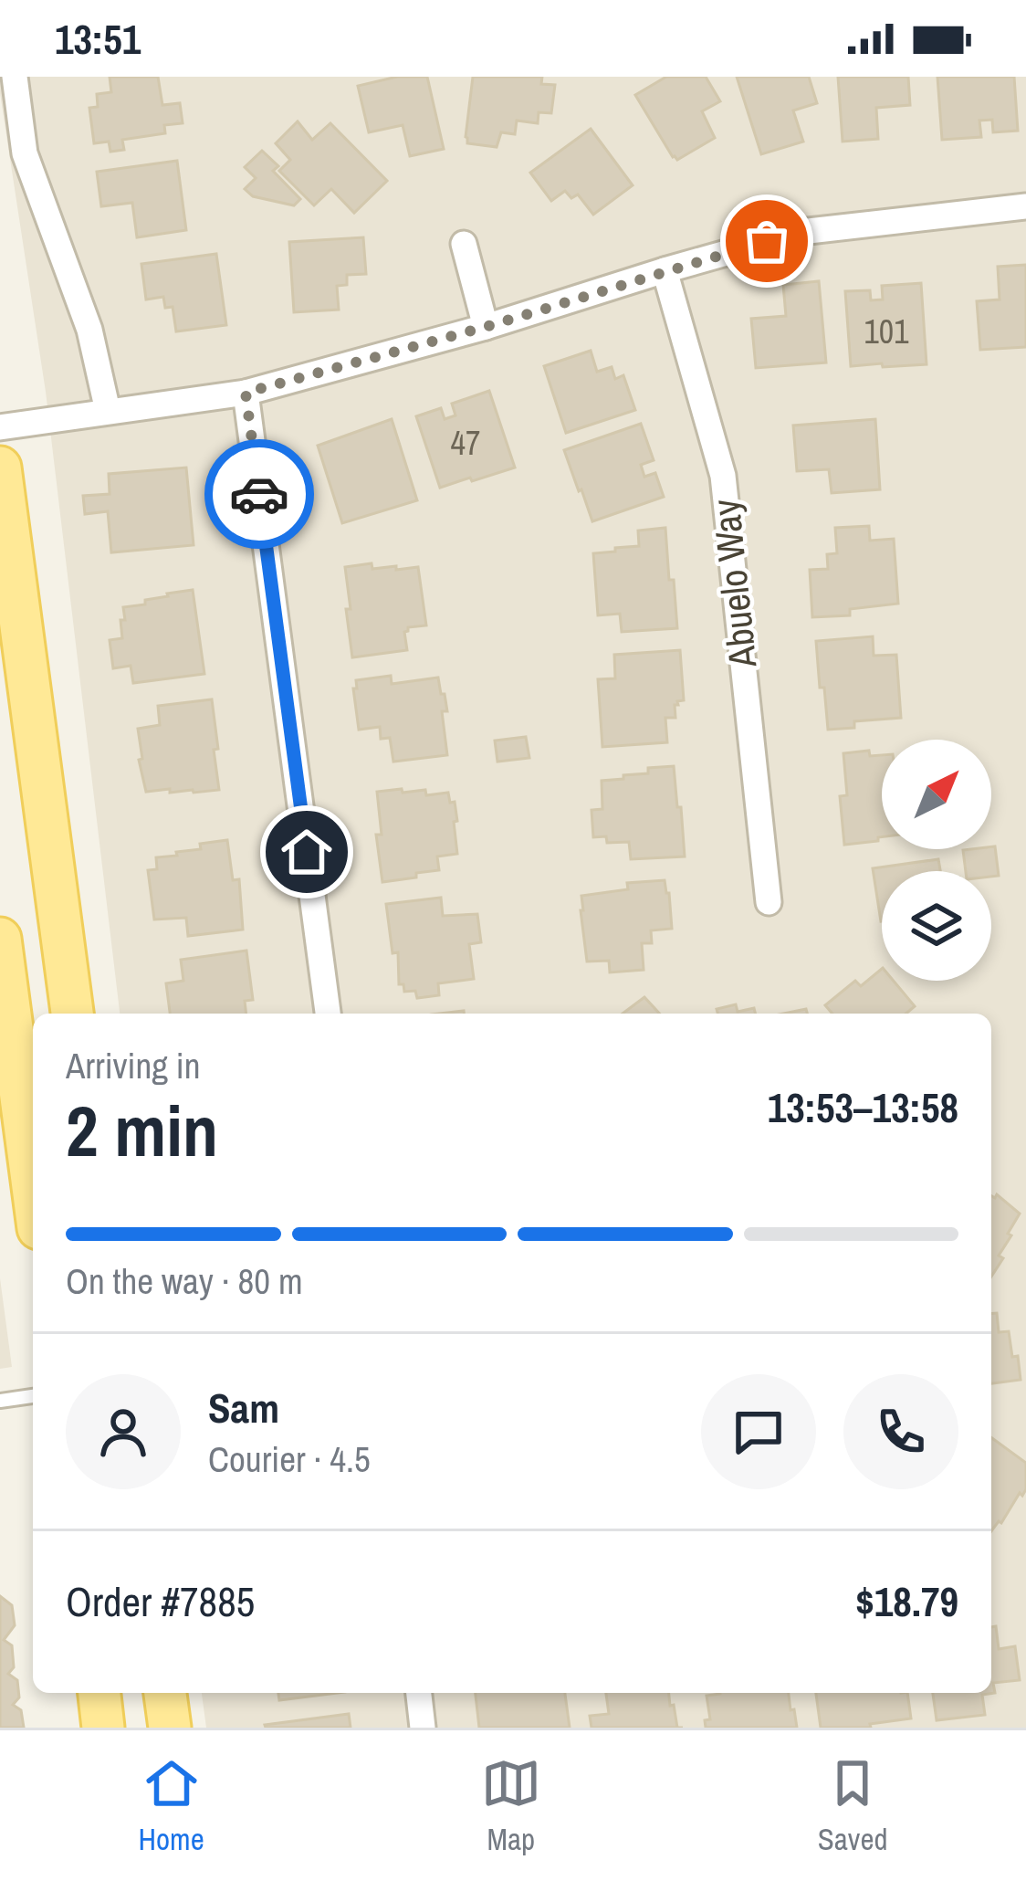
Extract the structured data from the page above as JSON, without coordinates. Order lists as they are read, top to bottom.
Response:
{
  "streets": {
    "street": ["Abuelo Way"]
  },
  "house_numbers": ["101", "47"],
  "north": "top right",
  "page": {
    "status": "13:51",
    "heading": ["2 min", "Arriving in", "13:53–13:58"],
    "panel": [
      "Sam",
      "Courier · 4.5",
      "Order #7885",
      "$18.79"
    ],
    "bar": "On the way · 80 m",
    "tabs": ["Home", "Map", "Saved"]
  }
}
